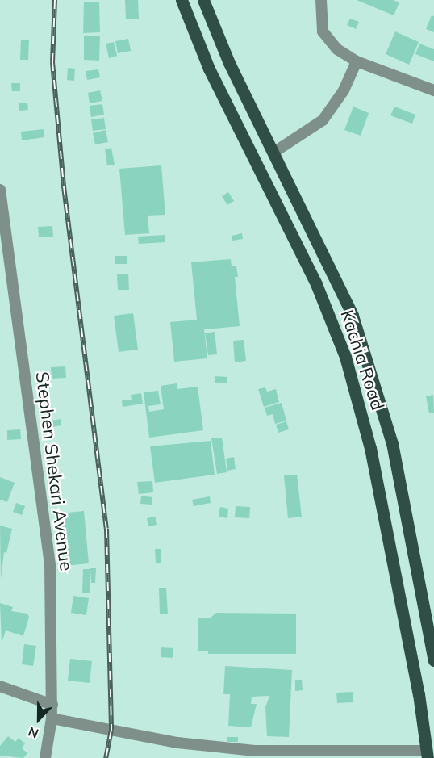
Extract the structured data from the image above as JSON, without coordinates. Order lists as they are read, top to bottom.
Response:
{
  "streets": {
    "main road": ["Kachia Road"],
    "street": ["Stephen Shekari Avenue"]
  },
  "north": "bottom"
}
